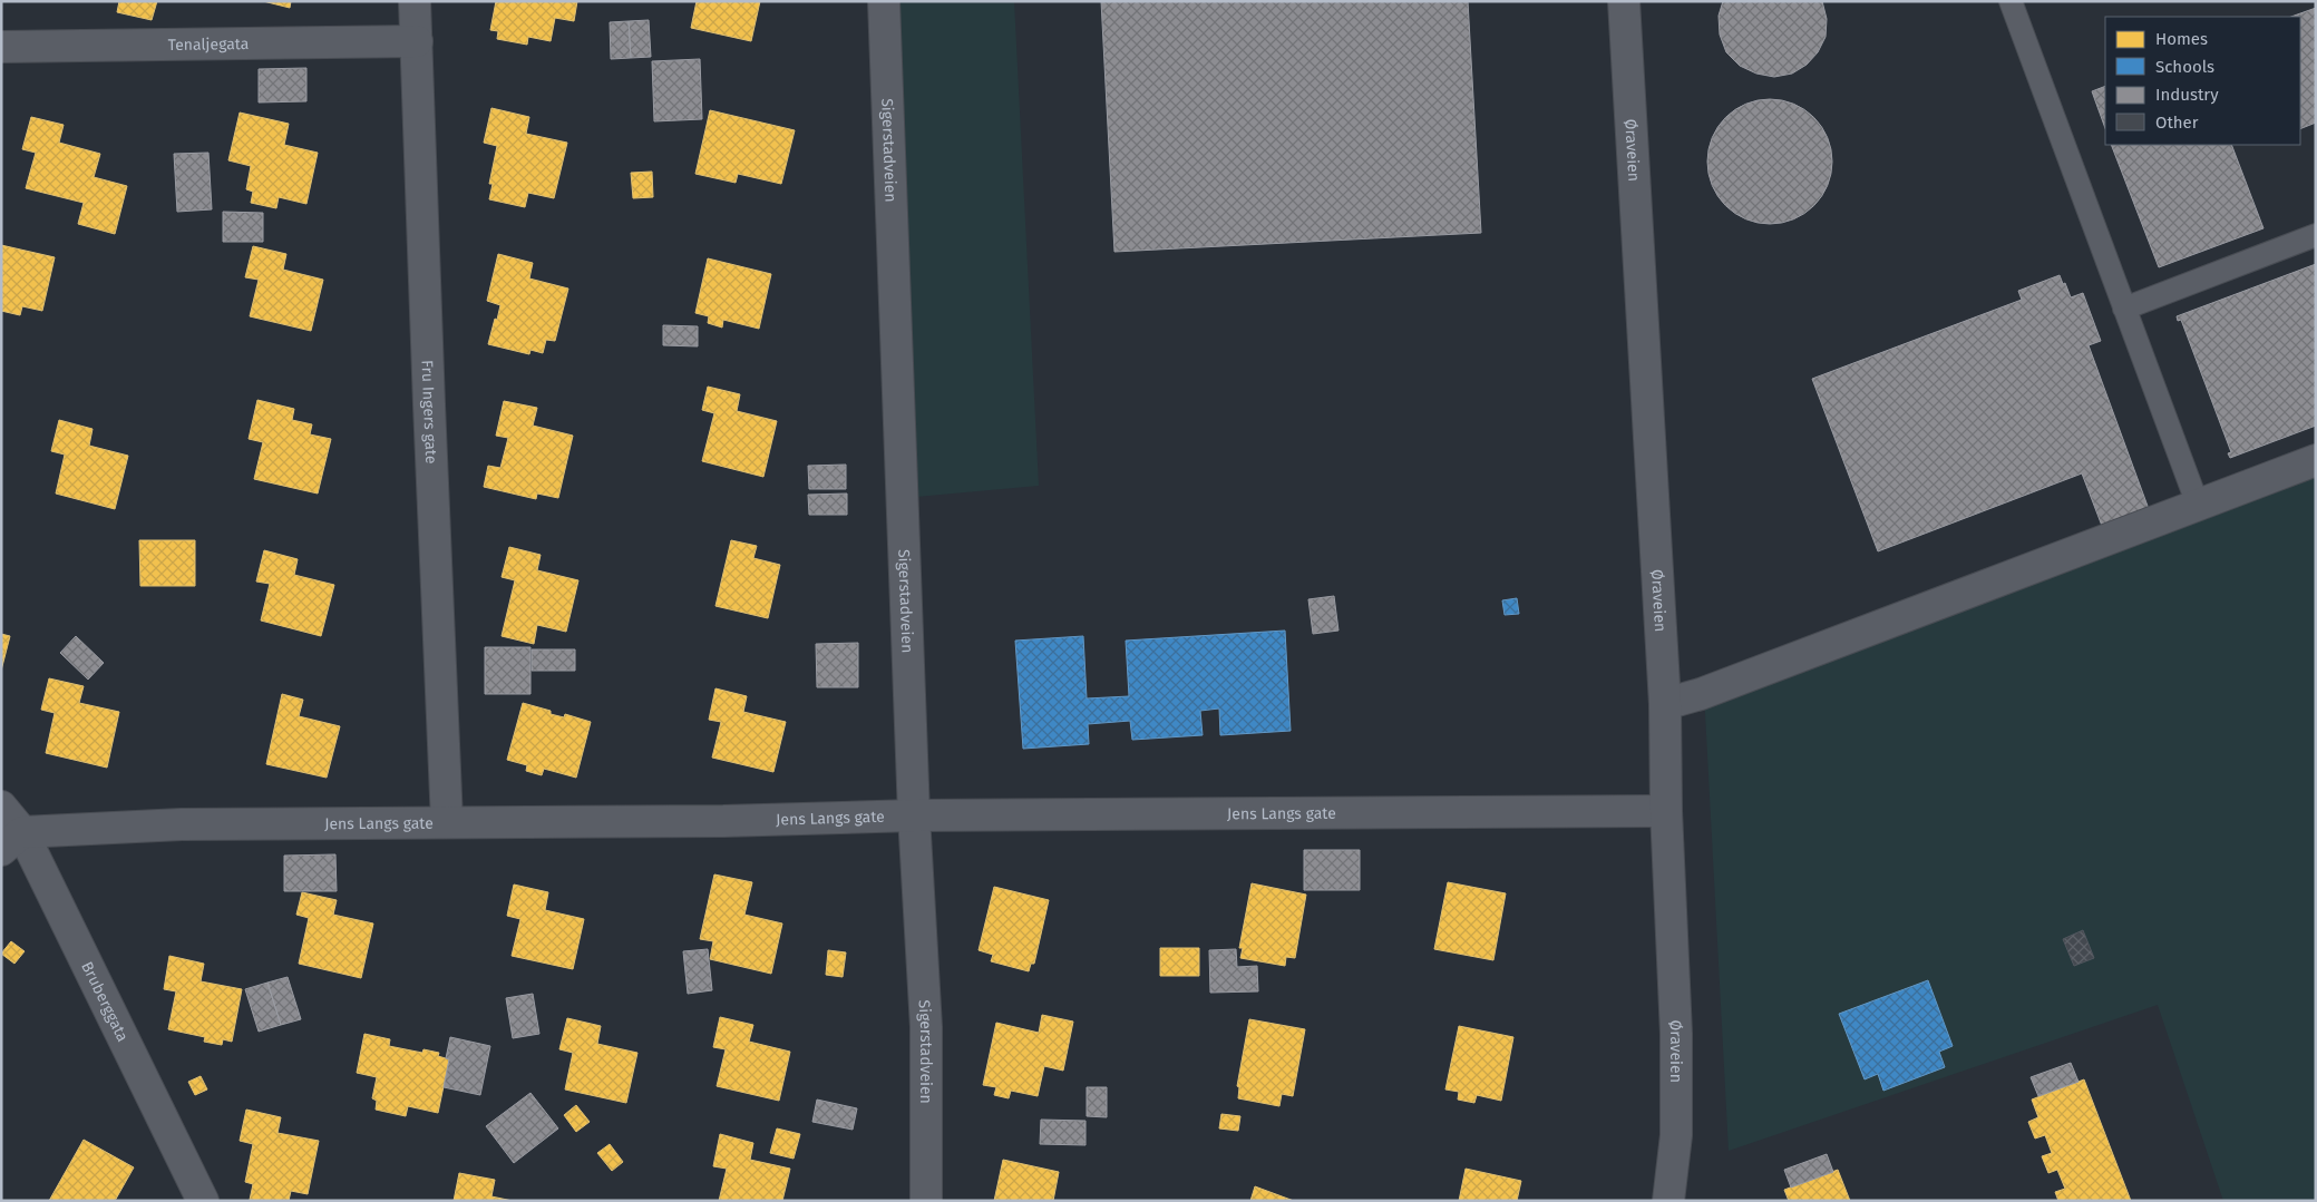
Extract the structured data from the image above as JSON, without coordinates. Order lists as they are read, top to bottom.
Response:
{
  "streets": {
    "street": [
      "Tenaljegata",
      "Sigerstadveien",
      "Øraveien",
      "Fru Ingers gate",
      "Jens Langs gate",
      "Bruberggata"
    ]
  },
  "crossings": [
    ["Tenaljegata", "Fru Ingers gate"],
    ["Sigerstadveien", "Jens Langs gate"],
    ["Øraveien", "Jens Langs gate"],
    ["Fru Ingers gate", "Jens Langs gate"],
    ["Jens Langs gate", "Bruberggata"]
  ],
  "legend": [
    "Homes",
    "Schools",
    "Industry",
    "Other"
  ]
}
